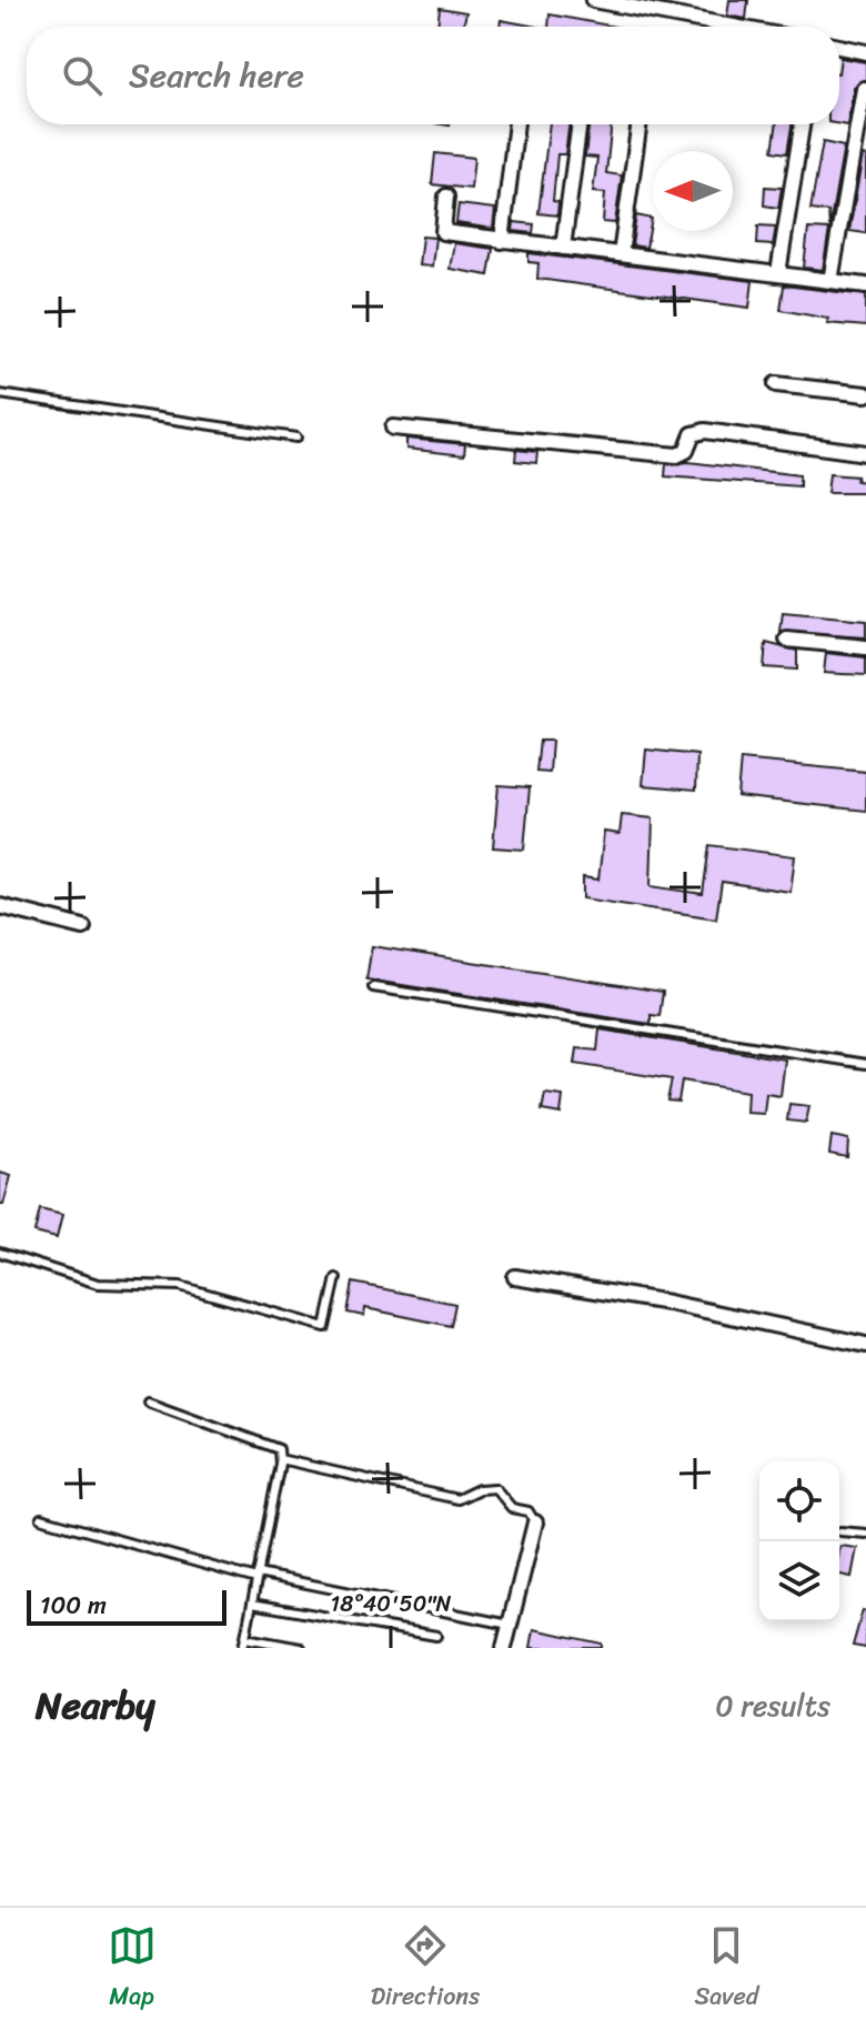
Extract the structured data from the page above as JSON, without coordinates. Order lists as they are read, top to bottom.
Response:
{
  "scale_bar": "100 m",
  "north": "left",
  "page": {
    "search": "Search here",
    "scale": "100 m",
    "heading": ["Nearby", "0 results"],
    "nav": ["Map", "Directions", "Saved"]
  },
  "coordinates": ["18°40'50\"N"]
}
